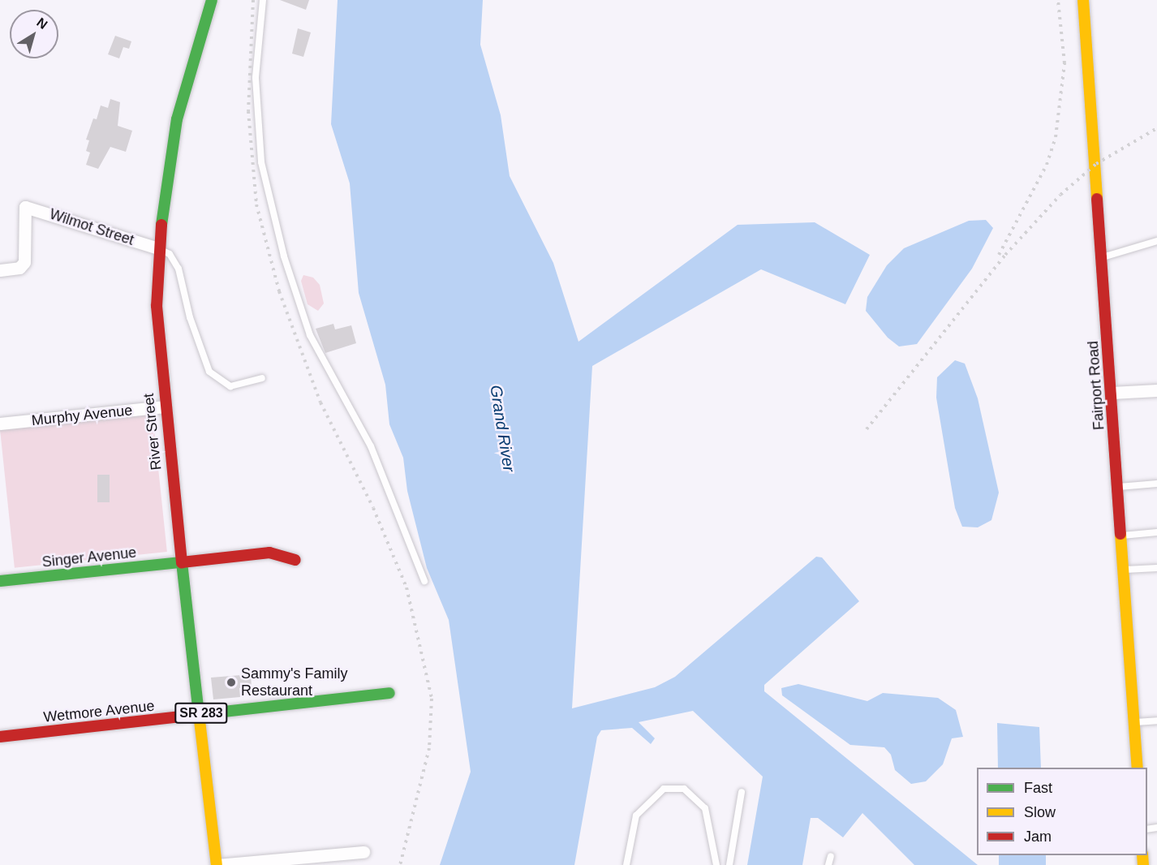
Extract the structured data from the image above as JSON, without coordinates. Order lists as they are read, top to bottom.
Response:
{
  "streets": {
    "street": [
      "Wilmot Street",
      "Fairport Road",
      "Murphy Avenue",
      "River Street",
      "Singer Avenue",
      "Wetmore Avenue",
      "SR 283"
    ]
  },
  "crossings": [
    ["Wilmot Street", "River Street"],
    ["Murphy Avenue", "River Street"],
    ["River Street", "Singer Avenue"],
    ["River Street", "Wetmore Avenue"]
  ],
  "water": ["Grand River"],
  "places": ["Sammy's Family Restaurant"],
  "legend": ["Fast", "Slow", "Jam"],
  "north": "top right"
}
